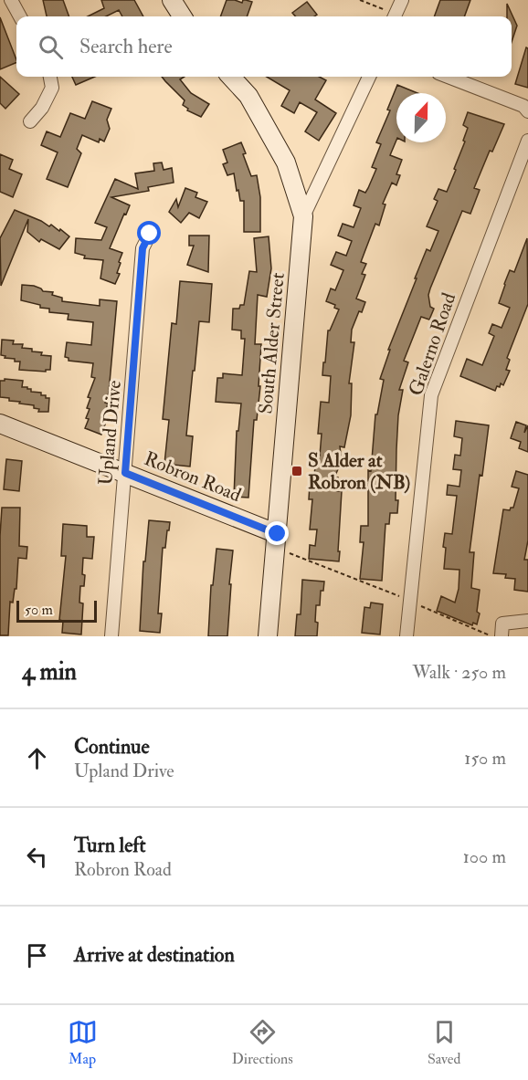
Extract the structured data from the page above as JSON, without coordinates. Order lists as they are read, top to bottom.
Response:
{
  "streets": {
    "street": [
      "South Alder Street",
      "Galerno Road",
      "Upland Drive",
      "Robron Road"
    ]
  },
  "crossings": [
    ["South Alder Street", "Robron Road"],
    ["Upland Drive", "Robron Road"]
  ],
  "places": {
    "transit": ["S Alder at Robron (NB)"]
  },
  "scale_bar": "50 m",
  "north": "top",
  "page": {
    "search": "Search here",
    "scale": "50 m",
    "heading": ["4 min", "Walk · 250 m"],
    "list": [
      ["Continue", "Upland Drive", "150 m"],
      ["Turn left", "Robron Road", "100 m"],
      "Arrive at destination"
    ],
    "nav": ["Map", "Directions", "Saved"]
  }
}
